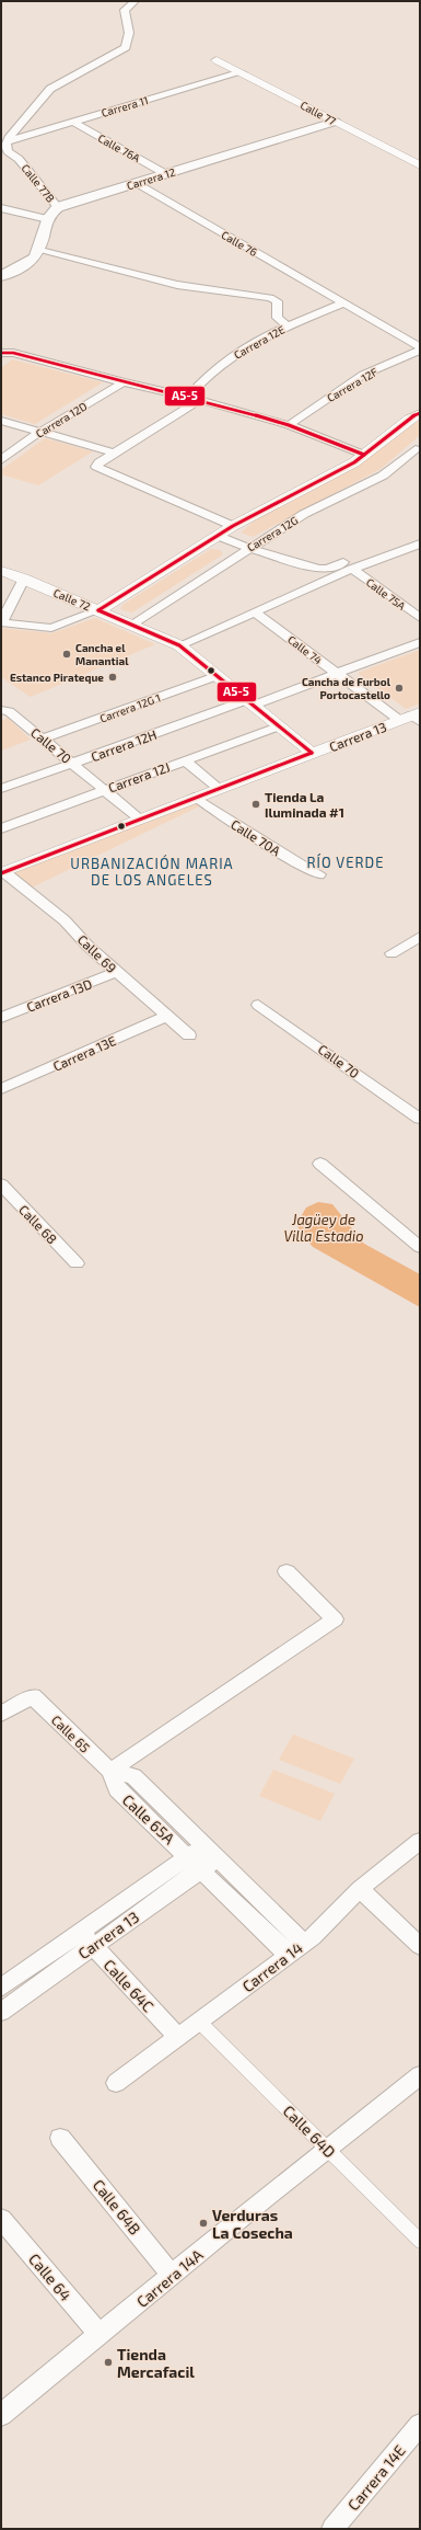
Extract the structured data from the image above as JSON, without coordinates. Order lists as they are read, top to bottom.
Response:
{
  "streets": {
    "main road": ["Carrera 12"],
    "street": [
      "Carrera 11",
      "Calle 77",
      "Calle 76A",
      "Calle 77B",
      "Calle 76",
      "Carrera 12E",
      "Carrera 12F",
      "Carrera 12D",
      "Carrera 12G",
      "Calle 75A",
      "Calle 72",
      "Calle 74",
      "Carrera 12G 1",
      "Carrera 13",
      "Calle 70",
      "Carrera 12H",
      "Carrera 12J",
      "Calle 70A",
      "Calle 69",
      "Carrera 13D",
      "Carrera 13E",
      "Calle 68",
      "Calle 65",
      "Calle 65A",
      "Carrera 14",
      "Calle 64C",
      "Calle 64D",
      "Calle 64B",
      "Calle 64",
      "Carrera 14A",
      "Carrera 14E"
    ]
  },
  "crossings": [
    ["Carrera 11", "Calle 77"],
    ["Carrera 11", "Calle 76A"],
    ["Carrera 11", "Calle 77B"],
    ["Calle 77", "Carrera 12"],
    ["Calle 76A", "Carrera 12"],
    ["Carrera 12", "Calle 77B"],
    ["Carrera 12", "Calle 76"],
    ["Calle 76", "Carrera 12E"],
    ["Carrera 12G", "Calle 72"],
    ["Calle 72", "Carrera 12G 1"],
    ["Calle 72", "Carrera 13"],
    ["Calle 72", "Carrera 12H"],
    ["Calle 72", "Carrera 12J"],
    ["Calle 74", "Carrera 13"],
    ["Calle 74", "Carrera 12H"],
    ["Carrera 12G 1", "Calle 70"],
    ["Carrera 13", "Calle 70"],
    ["Carrera 13", "Calle 70A"],
    ["Carrera 13", "Calle 69"],
    ["Carrera 13", "Calle 65A"],
    ["Carrera 13", "Calle 64C"],
    ["Calle 70", "Carrera 12H"],
    ["Calle 70", "Carrera 12J"],
    ["Calle 69", "Carrera 13D"],
    ["Calle 69", "Carrera 13E"],
    ["Calle 65", "Calle 65A"],
    ["Calle 65A", "Carrera 14"],
    ["Carrera 14", "Calle 64C"],
    ["Carrera 14", "Calle 64D"],
    ["Calle 64D", "Carrera 14A"],
    ["Calle 64B", "Carrera 14A"],
    ["Calle 64", "Carrera 14A"]
  ],
  "districts": ["RÍO VERDE", "URBANIZACIÓN MARIA DE LOS ANGELES"],
  "water": ["Jagüey de Villa Estadio"],
  "places": [
    "Cancha el Manantial",
    "Estanco Pirateque",
    "Cancha de Furbol Portocastello",
    "Tienda La Iluminada #1",
    "Verduras La Cosecha",
    "Tienda Mercafacil"
  ],
  "lines": ["transit line A5-5"]
}
